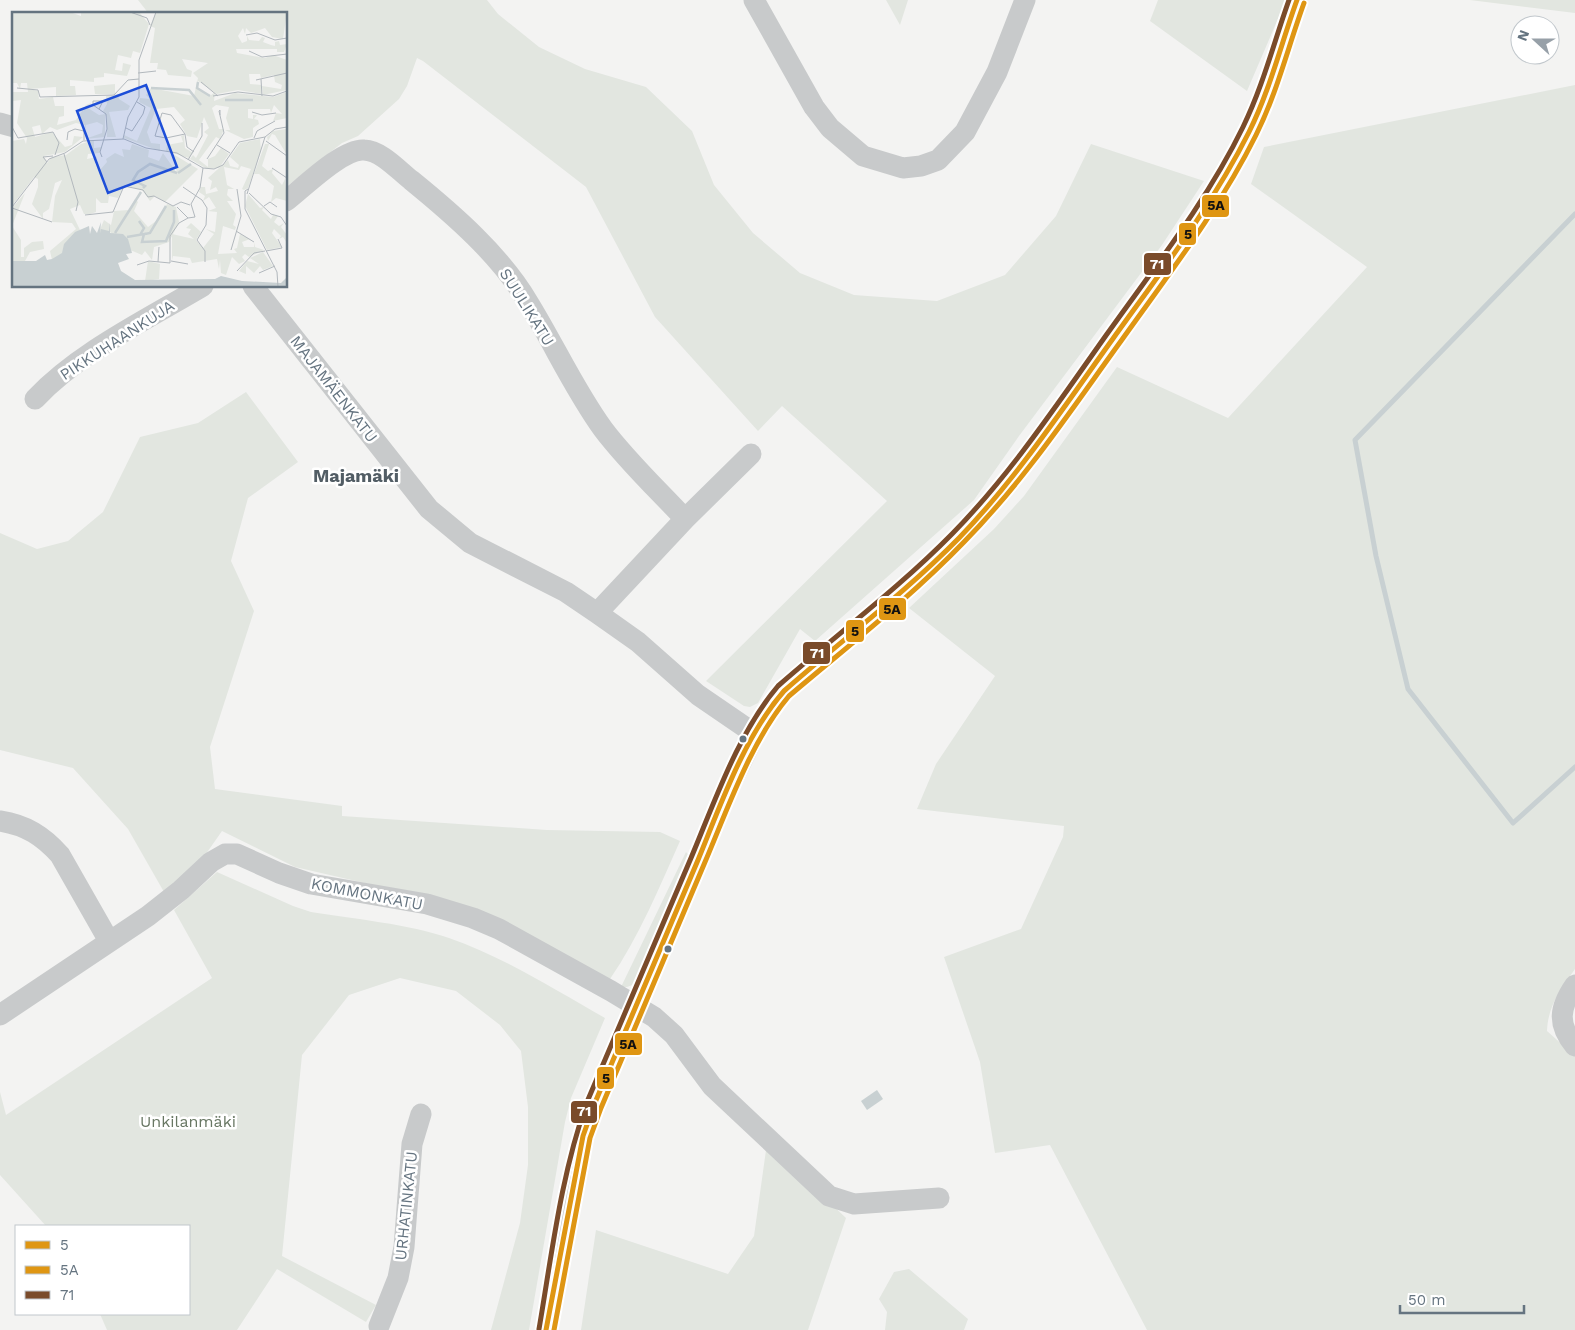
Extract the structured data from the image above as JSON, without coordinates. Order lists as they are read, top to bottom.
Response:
{
  "streets": {
    "street": [
      "SUULIKATU",
      "PIKKUHAANKUJA",
      "MAJAMÄENKATU",
      "KOMMONKATU",
      "URHATINKATU"
    ]
  },
  "districts": ["Majamäki"],
  "parks": ["Unkilanmäki"],
  "lines": ["transit line 5", "transit line 71", "transit line 5A"],
  "legend": ["5", "5A", "71"],
  "scale_bar": "50 m",
  "north": "left"
}
